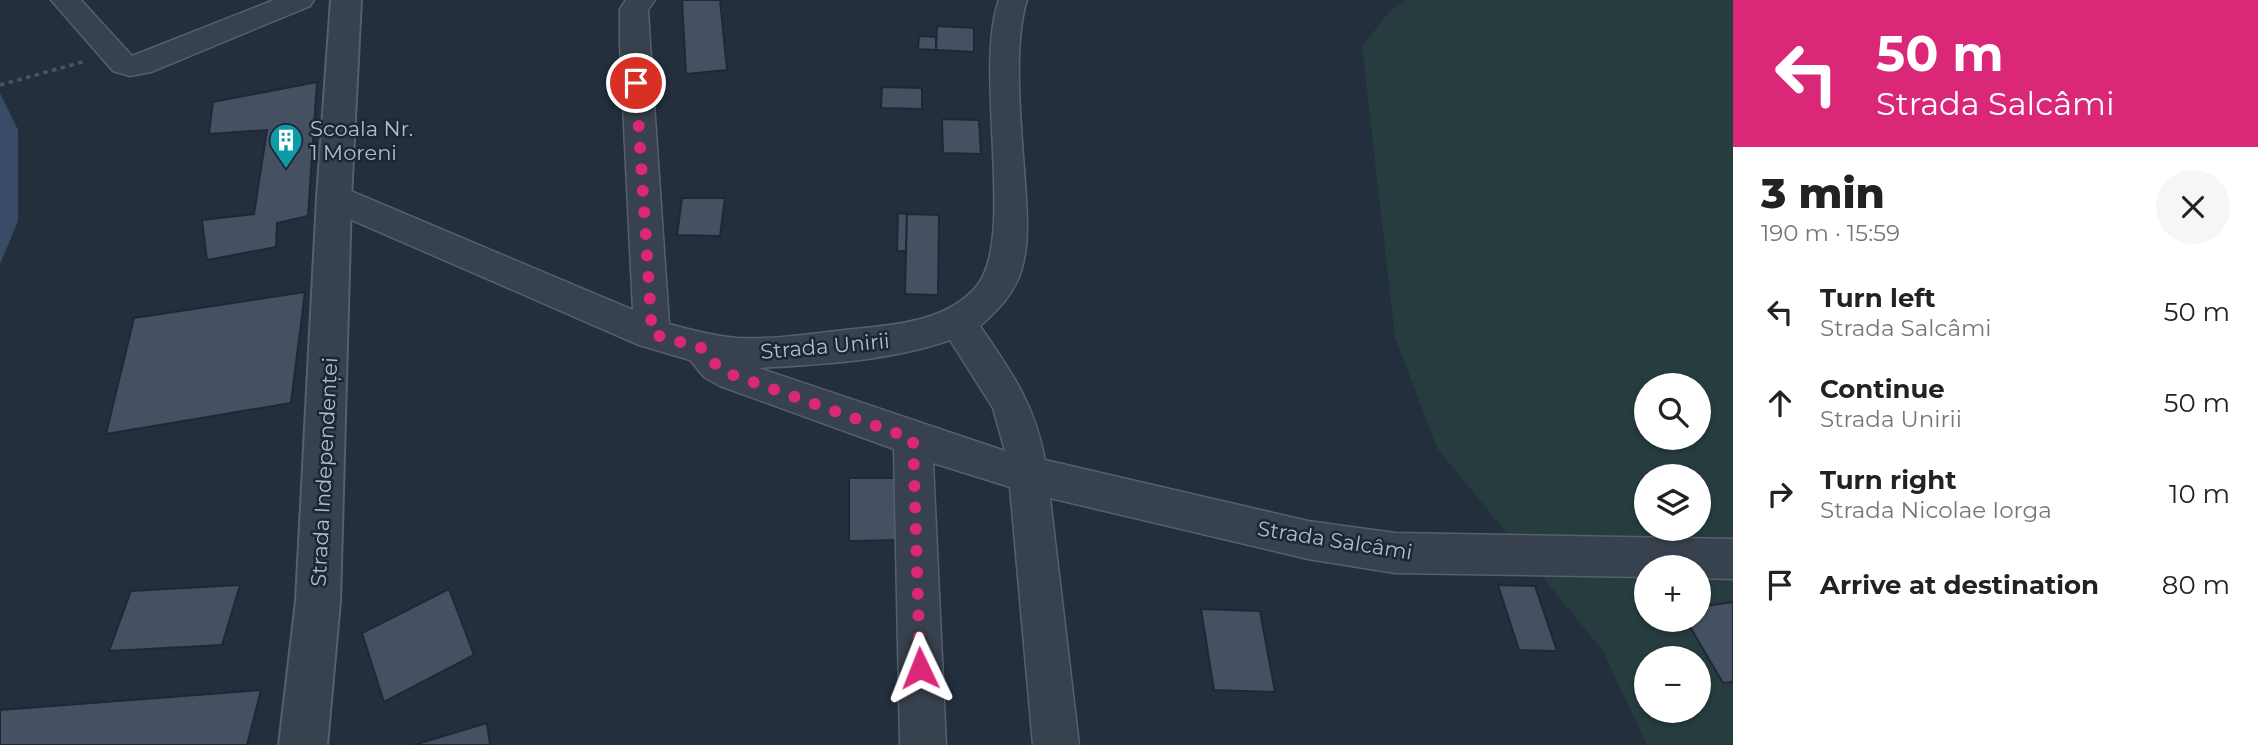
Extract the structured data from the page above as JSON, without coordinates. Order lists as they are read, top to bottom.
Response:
{
  "streets": {
    "street": ["Strada Unirii", "Strada Independenței", "Strada Salcâmi"]
  },
  "crossings": [
    ["Strada Unirii", "Strada Independenței"],
    ["Strada Unirii", "Strada Salcâmi"]
  ],
  "places": {
    "building": ["Scoala Nr. 1 Moreni"]
  },
  "page": {
    "turn": ["50 m", "Strada Salcâmi"],
    "heading": ["3 min", "190 m · 15:59"],
    "list": [
      {
        "name": "Turn left",
        "note": "Strada Salcâmi",
        "value": "50 m"
      },
      {
        "name": "Continue",
        "note": "Strada Unirii",
        "value": "50 m"
      },
      {
        "name": "Turn right",
        "note": "Strada Nicolae Iorga",
        "value": "10 m"
      },
      {
        "name": "Arrive at destination",
        "value": "80 m"
      }
    ],
    "map_buttons": ["+", "−"]
  }
}
